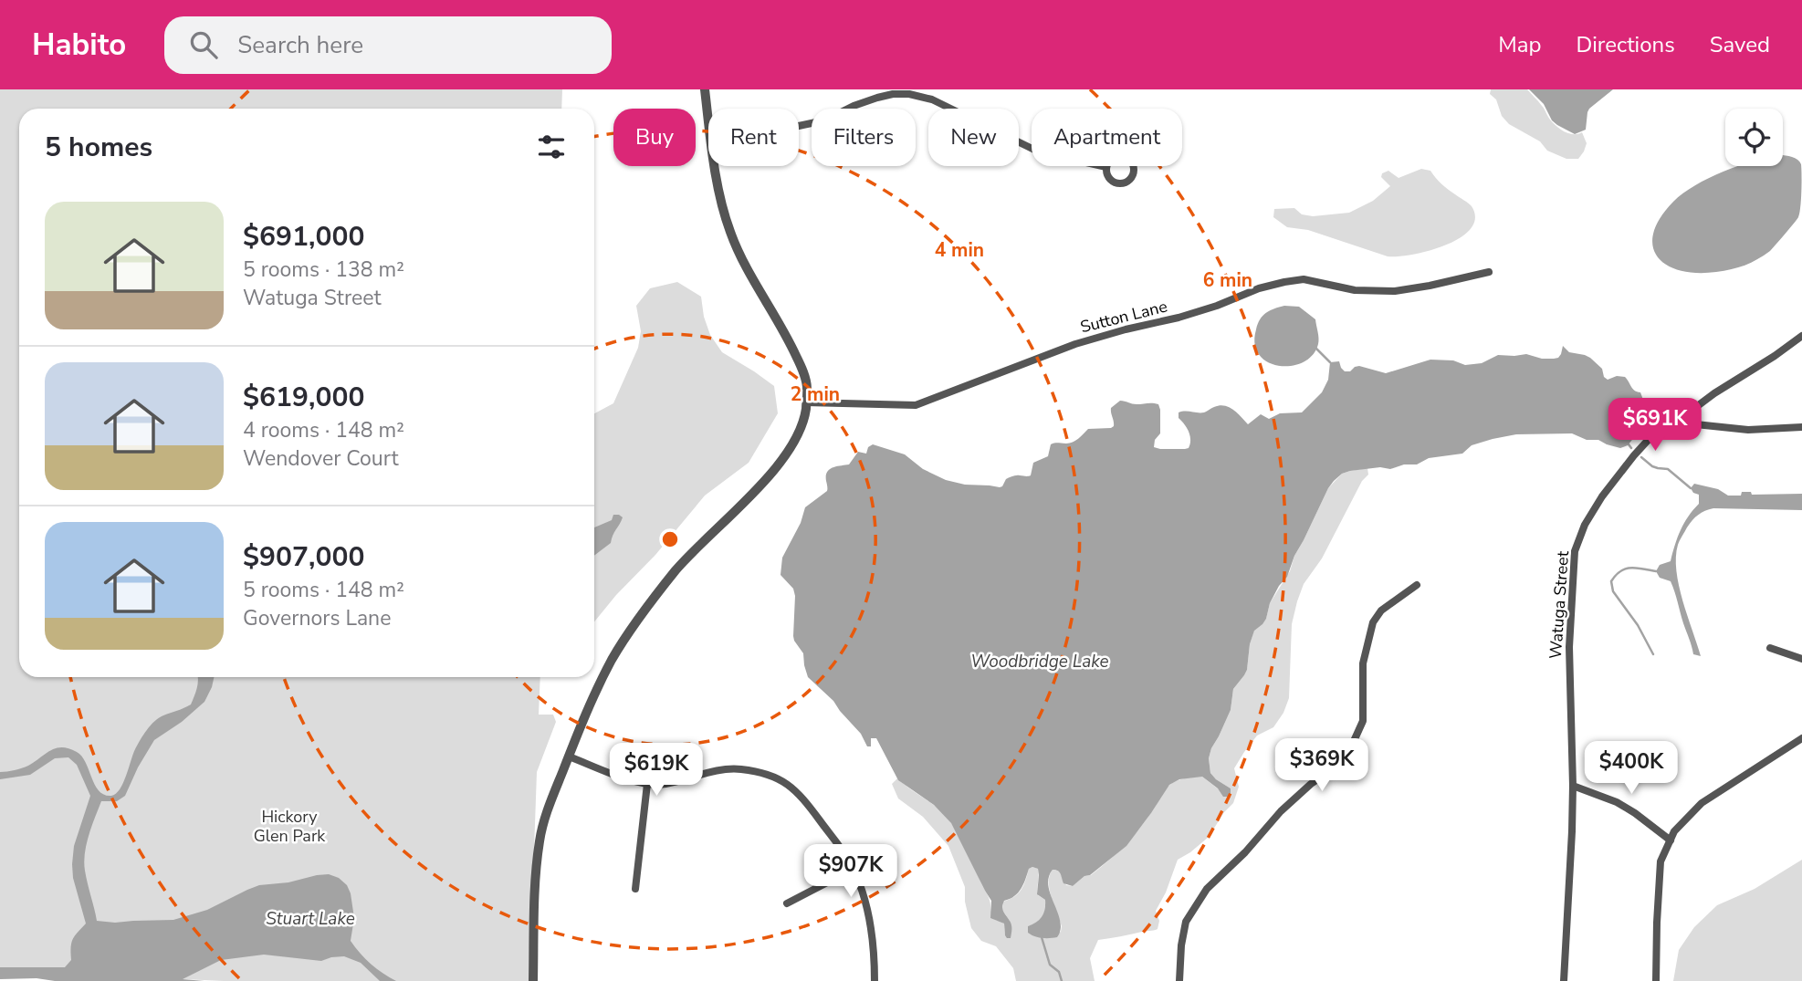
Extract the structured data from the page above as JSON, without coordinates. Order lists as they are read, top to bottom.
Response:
{
  "streets": {
    "street": ["Sutton Lane", "Watuga Street"]
  },
  "water": ["Woodbridge Lake", "Stuart Lake"],
  "parks": ["Hickory Glen Park"],
  "page": {
    "header": "Habito",
    "search": "Search here",
    "nav": ["Map", "Directions", "Saved"],
    "chip": [
      "Buy",
      "Rent",
      "Filters",
      "New",
      "Apartment"
    ],
    "heading": "5 homes",
    "list": [
      {
        "name": "$691,000",
        "note": "5 rooms · 138 m² · Watuga Street"
      },
      {
        "name": "$619,000",
        "note": "4 rooms · 148 m² · Wendover Court"
      },
      {
        "name": "$907,000",
        "note": "5 rooms · 148 m² · Governors Lane"
      }
    ],
    "price": [
      "$691K",
      "$369K",
      "$400K",
      "$619K",
      "$907K"
    ]
  },
  "rings": ["4 min", "6 min", "2 min"]
}
